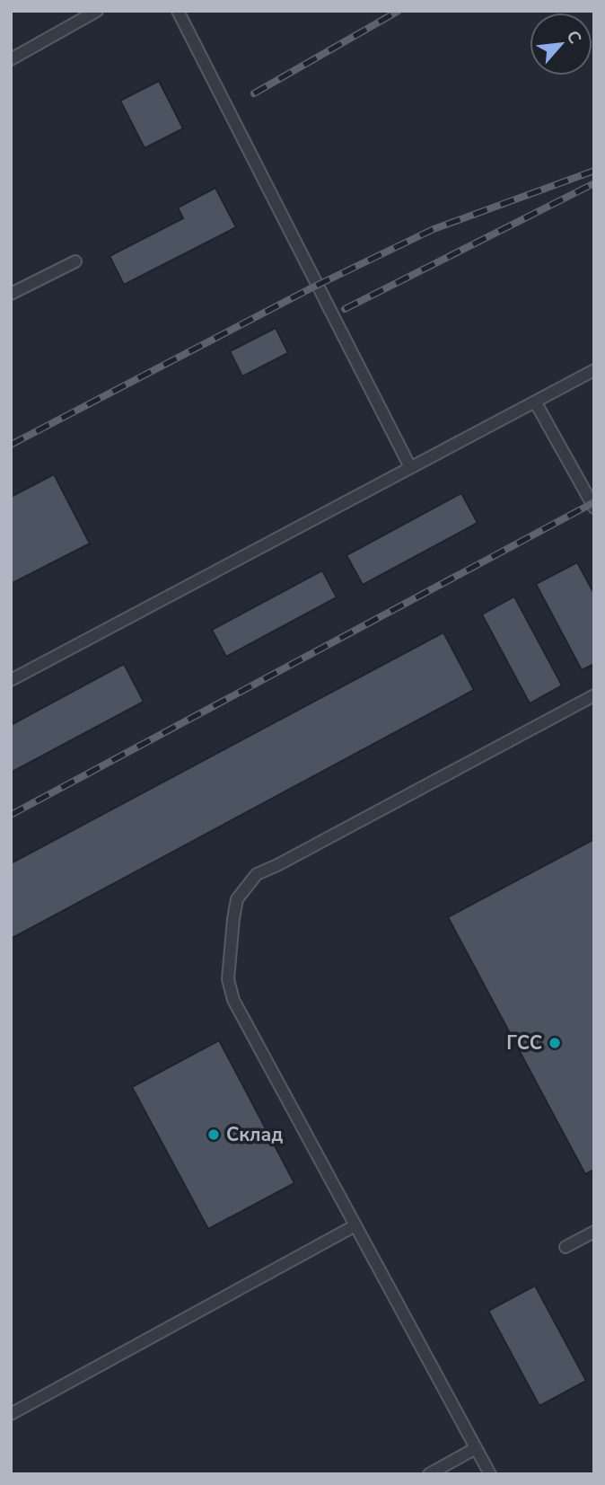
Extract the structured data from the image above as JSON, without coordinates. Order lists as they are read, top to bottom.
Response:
{
  "places": ["ГСС", "Склад"],
  "north": "top right"
}
